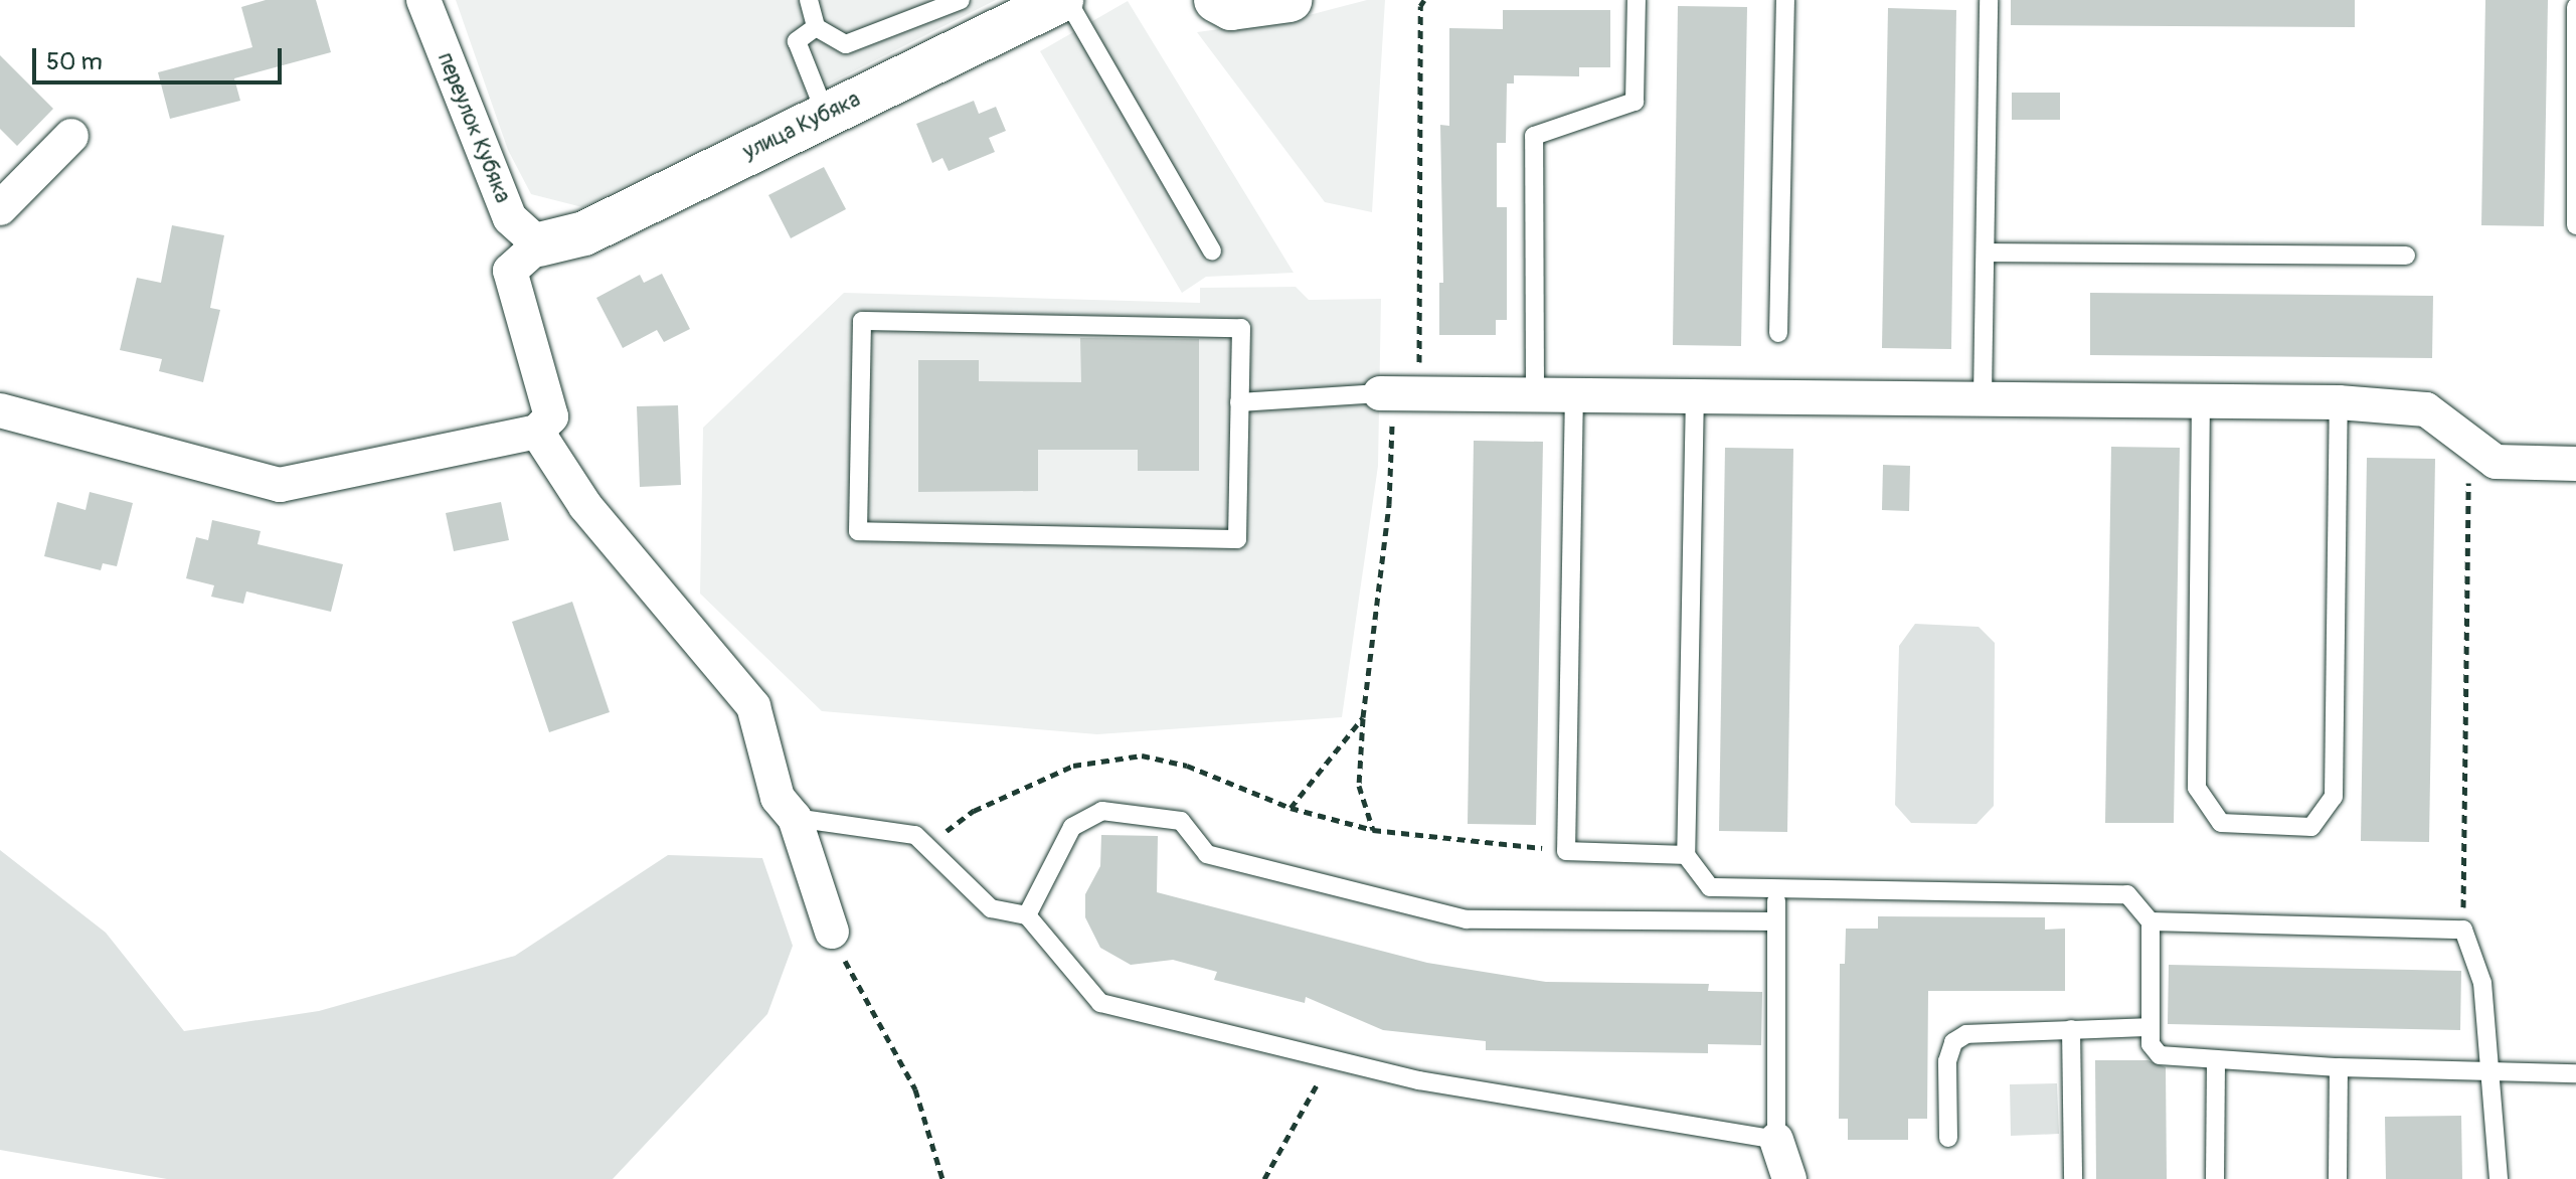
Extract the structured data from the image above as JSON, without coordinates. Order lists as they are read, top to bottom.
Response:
{
  "streets": {
    "street": ["улица Кубяка", "переулок Кубяка"]
  },
  "crossings": [
    ["улица Кубяка", "переулок Кубяка"]
  ],
  "scale_bar": "50 m"
}
